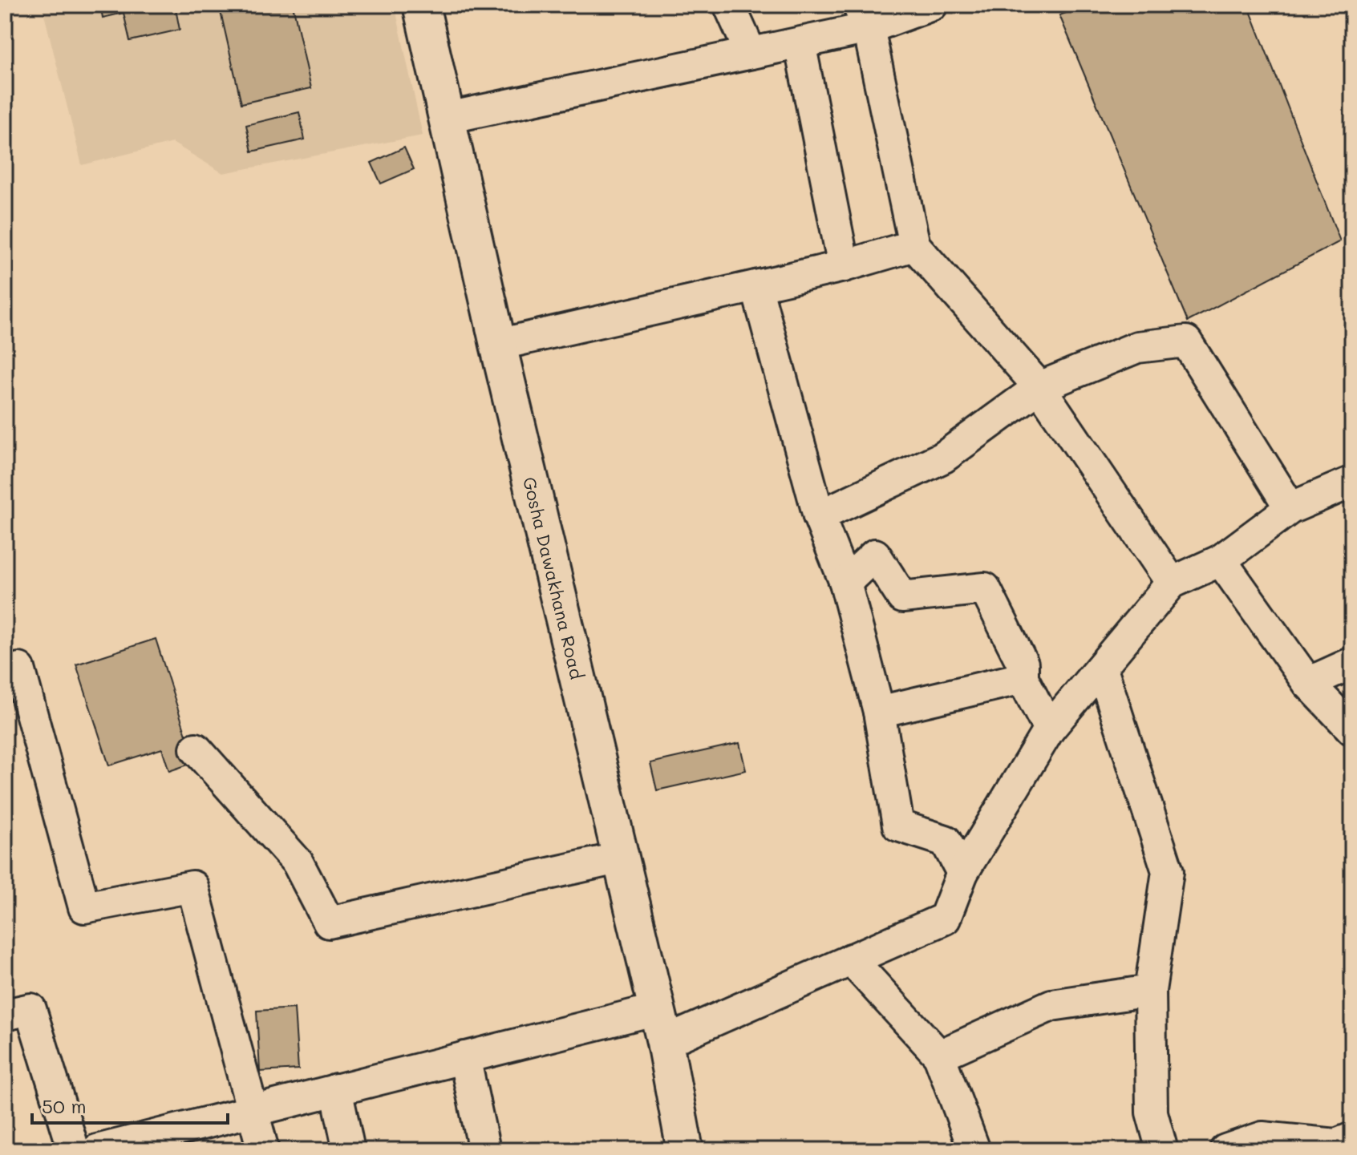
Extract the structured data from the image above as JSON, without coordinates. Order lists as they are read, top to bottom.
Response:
{
  "streets": {
    "street": ["Gosha Dawakhana Road"]
  },
  "scale_bar": "50 m"
}
